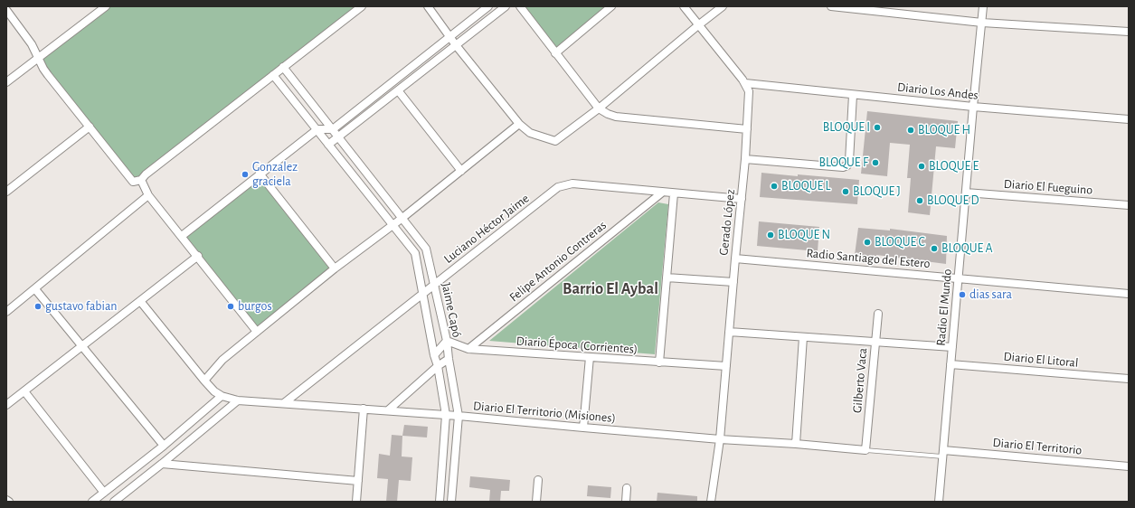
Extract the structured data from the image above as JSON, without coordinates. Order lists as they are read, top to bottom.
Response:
{
  "streets": {
    "street": [
      "Diario Los Andes",
      "Diario El Fueguino",
      "Gerado López",
      "Luciano Héctor Jaime",
      "Radio Santiago del Estero",
      "Felipe Antonio Contreras",
      "Radio El Mundo",
      "Jaime Capó",
      "Diario Época (Corrientes)",
      "Diario El Litoral",
      "Gilberto Vaca",
      "Diario El Territorio (Misiones)",
      "Diario El Territorio"
    ]
  },
  "crossings": [
    ["Diario Los Andes", "Gerado López"],
    ["Diario Los Andes", "Radio El Mundo"],
    ["Diario El Fueguino", "Radio El Mundo"],
    ["Gerado López", "Luciano Héctor Jaime"],
    ["Gerado López", "Radio Santiago del Estero"],
    ["Gerado López", "Diario Época (Corrientes)"],
    ["Gerado López", "Diario El Territorio (Misiones)"],
    ["Luciano Héctor Jaime", "Felipe Antonio Contreras"],
    ["Luciano Héctor Jaime", "Jaime Capó"],
    ["Luciano Héctor Jaime", "Diario El Territorio (Misiones)"],
    ["Radio Santiago del Estero", "Radio El Mundo"],
    ["Felipe Antonio Contreras", "Diario Época (Corrientes)"],
    ["Radio El Mundo", "Diario El Litoral"],
    ["Radio El Mundo", "Diario El Territorio"],
    ["Jaime Capó", "Diario Época (Corrientes)"],
    ["Jaime Capó", "Diario El Territorio (Misiones)"],
    ["Gilberto Vaca", "Diario El Territorio (Misiones)"]
  ],
  "districts": ["Barrio El Aybal"],
  "places": [
    "BLOQUE I",
    "BLOQUE H",
    "BLOQUE F",
    "BLOQUE E",
    "Gonzalez graciela",
    "BLOQUE L",
    "BLOQUE J",
    "BLOQUE D",
    "BLOQUE N",
    "BLOQUE C",
    "BLOQUE A",
    "dias sara",
    "gustavo fabian",
    "burgos"
  ]
}
